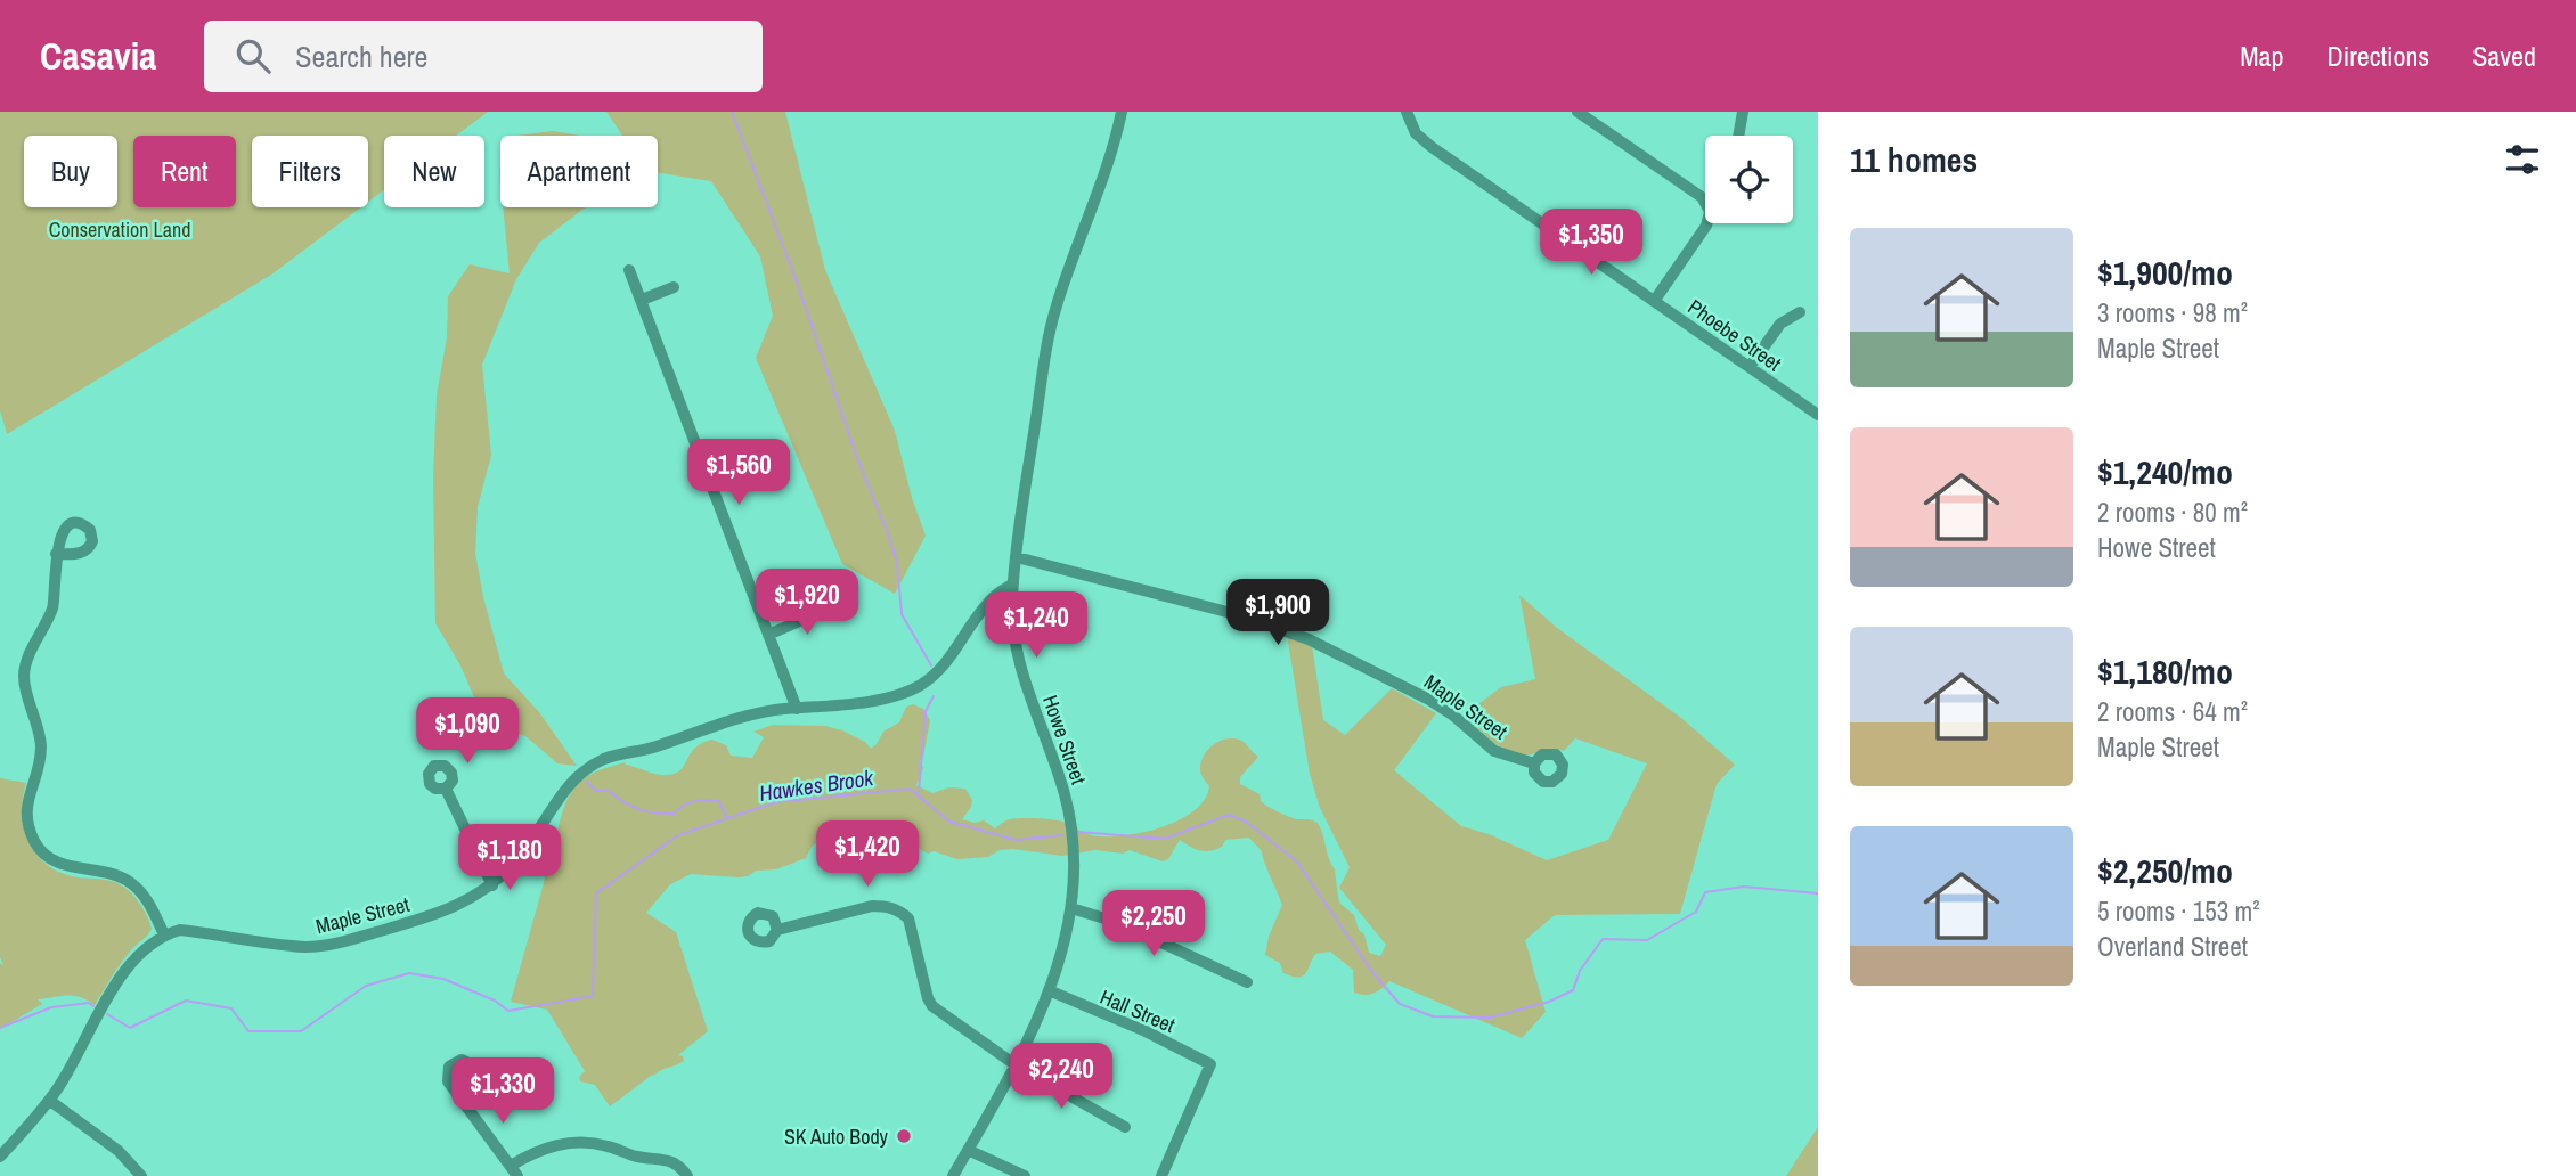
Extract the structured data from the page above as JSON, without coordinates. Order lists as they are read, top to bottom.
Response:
{
  "streets": {
    "street": [
      "Phoebe Street",
      "Maple Street",
      "Howe Street",
      "Hall Street"
    ]
  },
  "crossings": [
    ["Maple Street", "Howe Street"],
    ["Howe Street", "Hall Street"]
  ],
  "water": ["Hawkes Brook"],
  "parks": ["Conservation Land"],
  "places": ["SK Auto Body"],
  "page": {
    "header": "Casavia",
    "search": "Search here",
    "nav": ["Map", "Directions", "Saved"],
    "heading": "11 homes",
    "chip": [
      "Buy",
      "Rent",
      "Filters",
      "New",
      "Apartment"
    ],
    "list": [
      {
        "name": "$1,900/mo",
        "note": "3 rooms · 98 m² · Maple Street"
      },
      {
        "name": "$1,240/mo",
        "note": "2 rooms · 80 m² · Howe Street"
      },
      {
        "name": "$1,180/mo",
        "note": "2 rooms · 64 m² · Maple Street"
      },
      {
        "name": "$2,250/mo",
        "note": "5 rooms · 153 m² · Overland Street"
      }
    ],
    "price": [
      "$1,350",
      "$1,560",
      "$1,920",
      "$1,900",
      "$1,240",
      "$1,090",
      "$1,420",
      "$1,180",
      "$2,250",
      "$2,240",
      "$1,330"
    ]
  }
}
